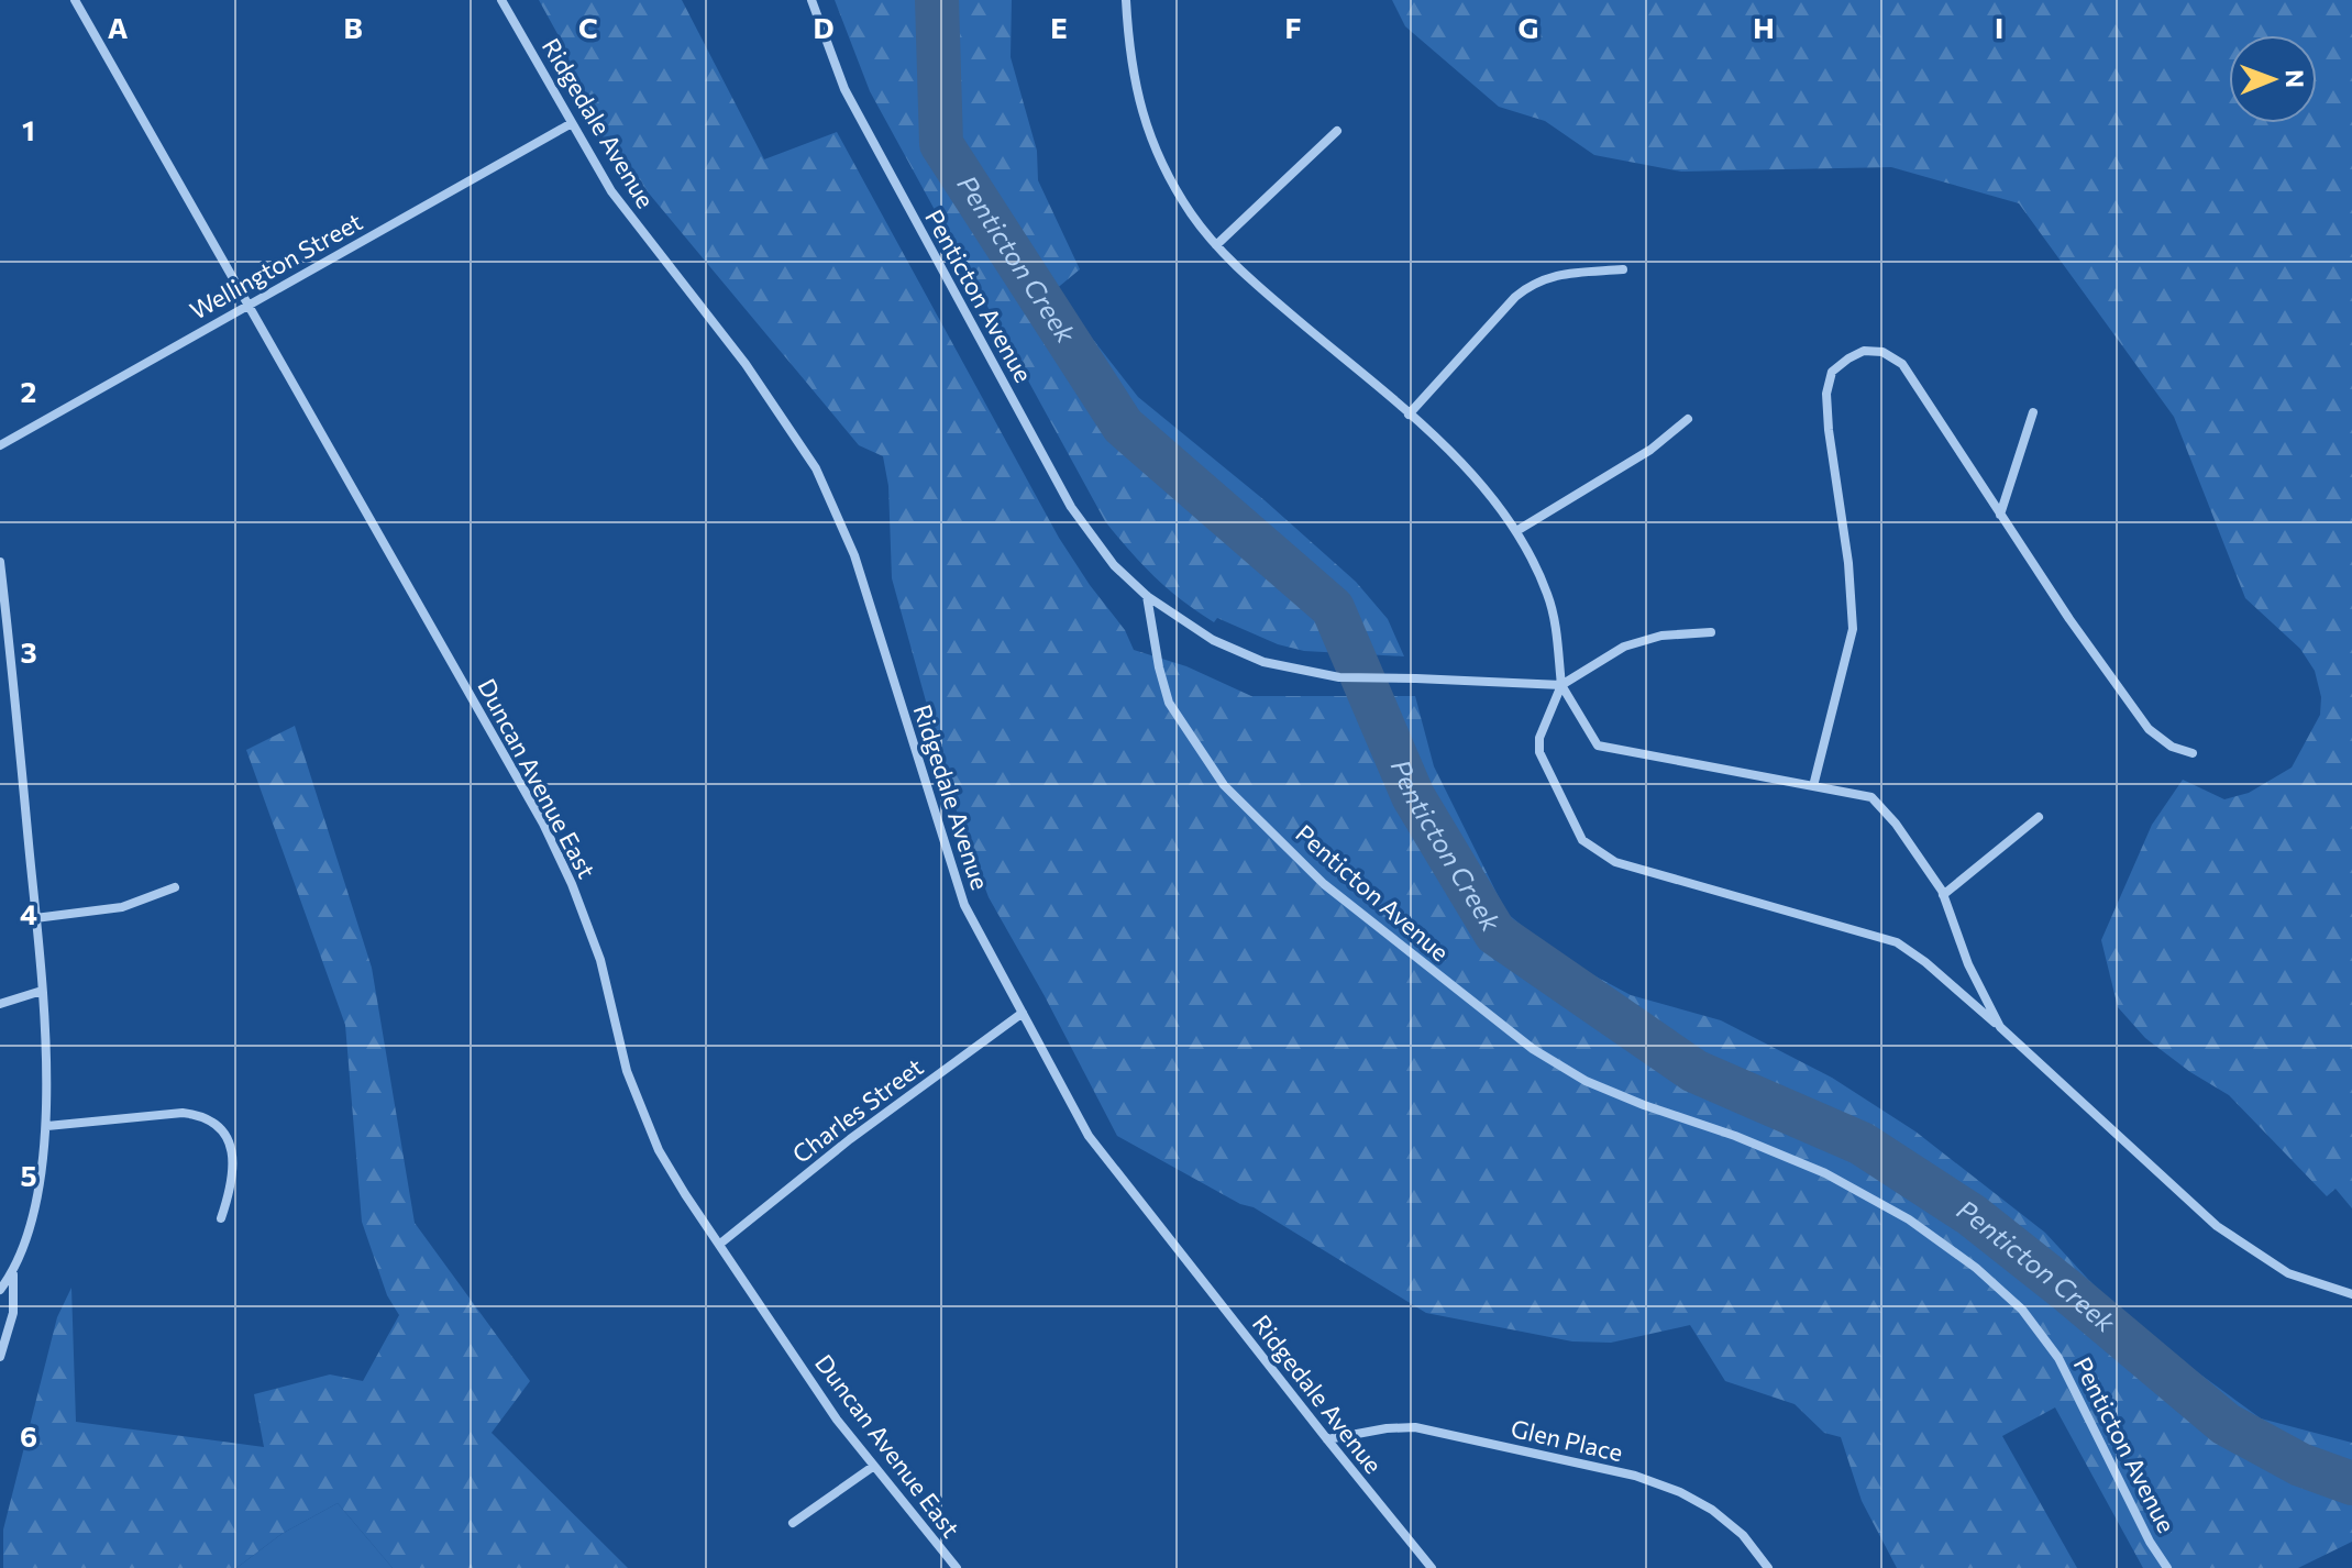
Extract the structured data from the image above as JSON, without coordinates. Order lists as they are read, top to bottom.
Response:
{
  "streets": {
    "street": [
      "Ridgedale Avenue",
      "Wellington Street",
      "Penticton Avenue",
      "Duncan Avenue East",
      "Charles Street",
      "Glen Place"
    ]
  },
  "crossings": [
    ["Ridgedale Avenue", "Wellington Street"],
    ["Ridgedale Avenue", "Charles Street"],
    ["Ridgedale Avenue", "Glen Place"],
    ["Wellington Street", "Duncan Avenue East"],
    ["Duncan Avenue East", "Charles Street"]
  ],
  "water": ["Penticton Creek"],
  "north": "right",
  "grid": {
    "columns": [
      "A",
      "B",
      "C",
      "D",
      "E",
      "F",
      "G",
      "H",
      "I"
    ],
    "rows": [
      "1",
      "2",
      "3",
      "4",
      "5",
      "6"
    ]
  }
}
